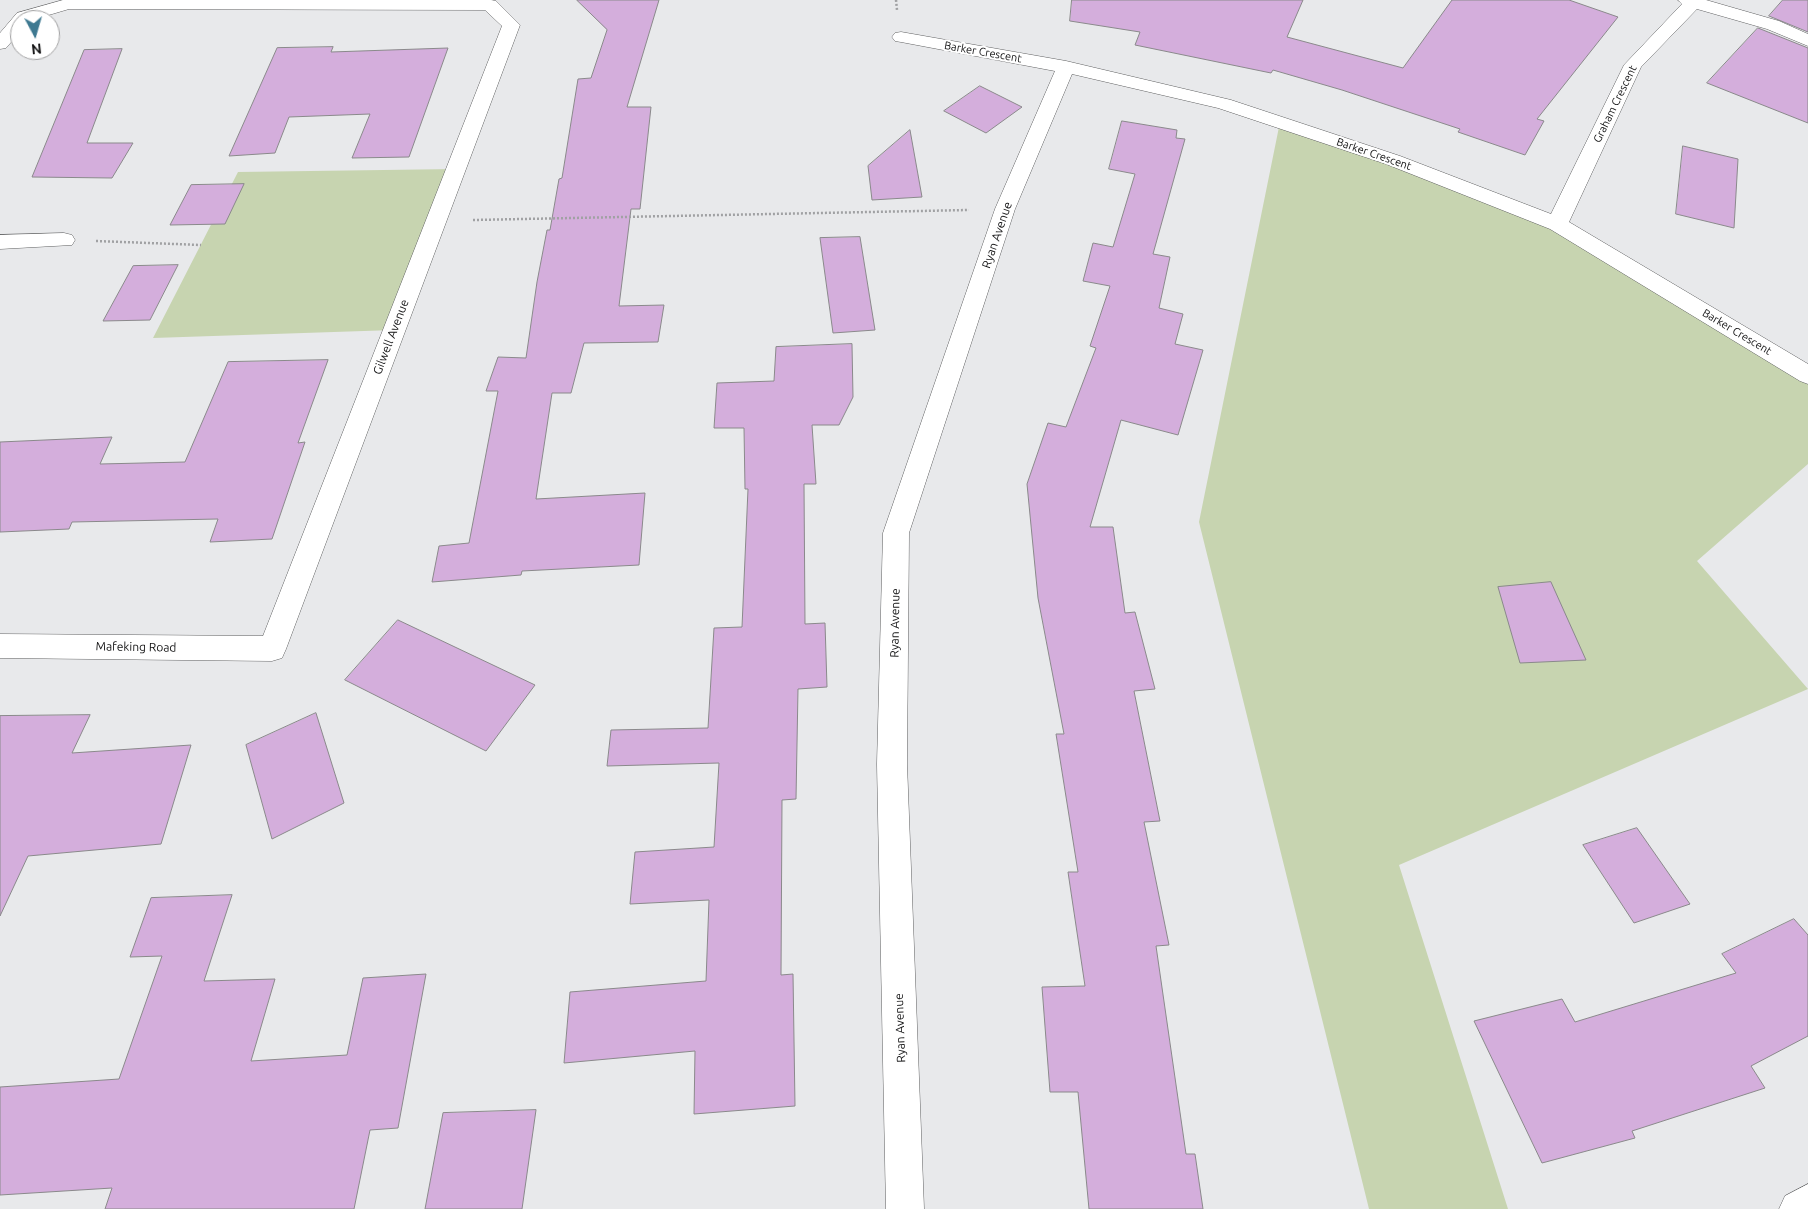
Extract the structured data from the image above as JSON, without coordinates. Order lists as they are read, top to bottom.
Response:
{
  "streets": {
    "street": [
      "Barker Crescent",
      "Graham Crescent",
      "Ryan Avenue",
      "Gilwell Avenue",
      "Mafeking Road"
    ]
  },
  "crossings": [
    ["Barker Crescent", "Graham Crescent"],
    ["Barker Crescent", "Ryan Avenue"],
    ["Gilwell Avenue", "Mafeking Road"]
  ],
  "north": "bottom"
}
